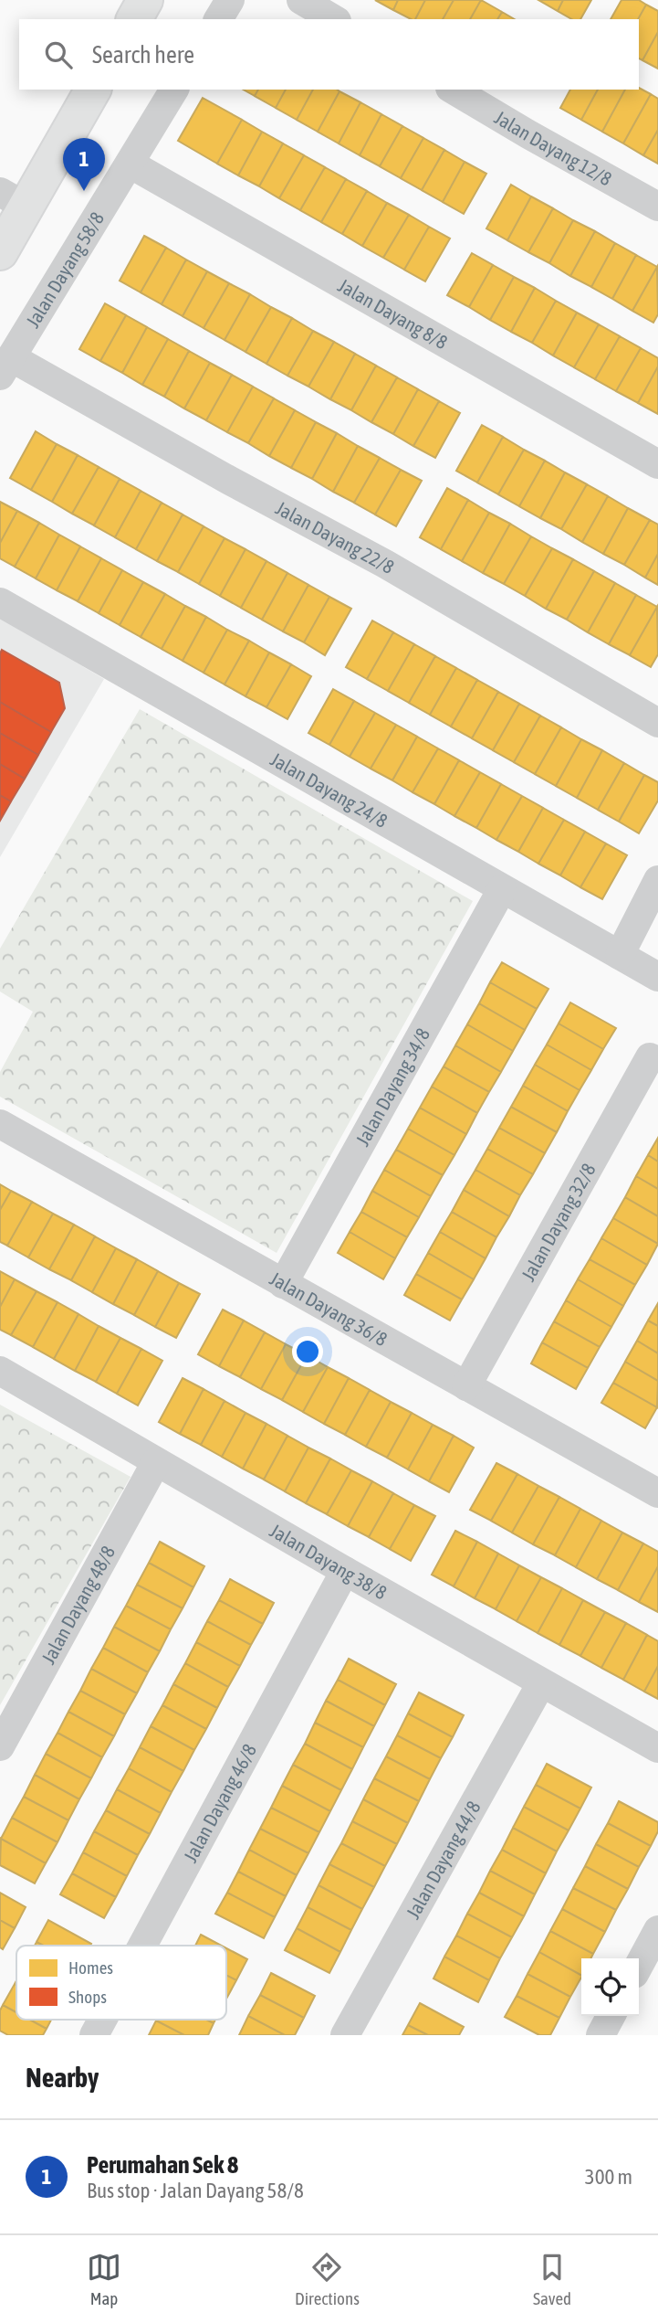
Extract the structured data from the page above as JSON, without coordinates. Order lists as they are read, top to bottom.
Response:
{
  "streets": {
    "street": [
      "Jalan Dayang 12/8",
      "Jalan Dayang 58/8",
      "Jalan Dayang 8/8",
      "Jalan Dayang 22/8",
      "Jalan Dayang 24/8",
      "Jalan Dayang 34/8",
      "Jalan Dayang 32/8",
      "Jalan Dayang 36/8",
      "Jalan Dayang 38/8",
      "Jalan Dayang 48/8",
      "Jalan Dayang 46/8",
      "Jalan Dayang 44/8"
    ]
  },
  "crossings": [
    ["Jalan Dayang 58/8", "Jalan Dayang 8/8"],
    ["Jalan Dayang 58/8", "Jalan Dayang 22/8"],
    ["Jalan Dayang 24/8", "Jalan Dayang 34/8"],
    ["Jalan Dayang 34/8", "Jalan Dayang 36/8"],
    ["Jalan Dayang 32/8", "Jalan Dayang 36/8"],
    ["Jalan Dayang 38/8", "Jalan Dayang 48/8"],
    ["Jalan Dayang 38/8", "Jalan Dayang 46/8"],
    ["Jalan Dayang 38/8", "Jalan Dayang 44/8"]
  ],
  "legend": ["Homes", "Shops"],
  "page": {
    "search": "Search here",
    "pins": "1",
    "heading": "Nearby",
    "list": [
      {
        "mark": "1",
        "name": "Perumahan Sek 8",
        "note": "Bus stop · Jalan Dayang 58/8",
        "value": "300 m"
      }
    ],
    "nav": ["Map", "Directions", "Saved"]
  }
}
